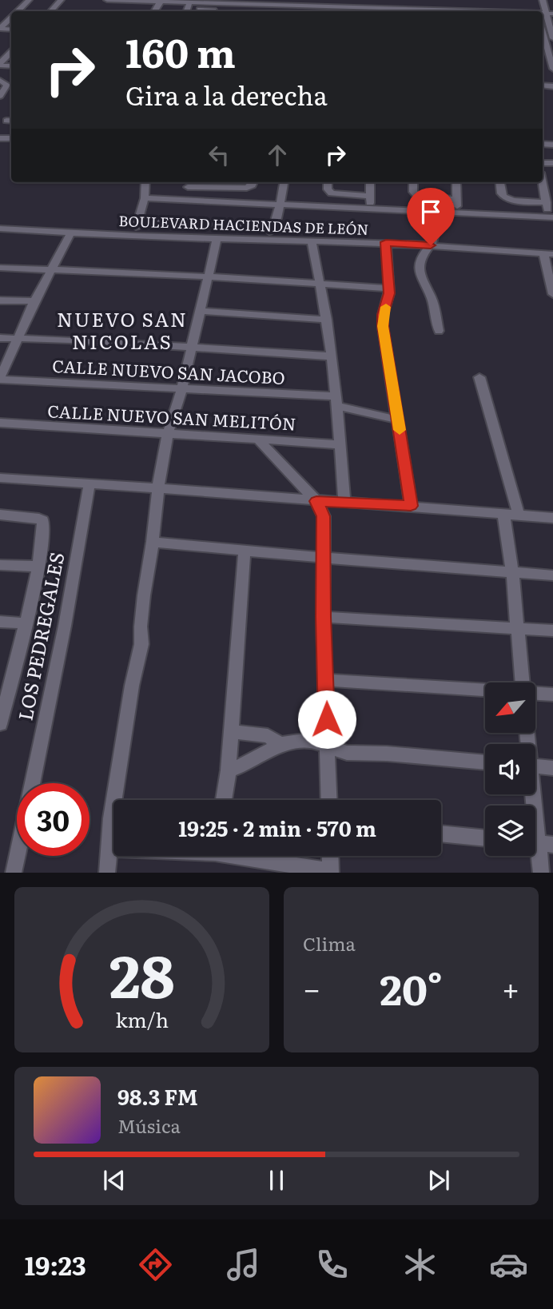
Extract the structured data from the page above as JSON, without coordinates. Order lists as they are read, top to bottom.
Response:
{
  "streets": {
    "street": [
      "BOULEVARD HACIENDAS DE LEÓN",
      "CALLE NUEVO SAN JACOBO",
      "CALLE NUEVO SAN MELITÓN",
      "LOS PEDREGALES"
    ]
  },
  "districts": ["NUEVO SAN NICOLAS"],
  "north": "bottom left",
  "page": {
    "turn": ["160 m", "Gira a la derecha"],
    "limit": "30",
    "trip": "19:25 · 2 min · 570 m",
    "tile": "Clima",
    "heat": ["−", "20°", "+"],
    "song": ["98.3 FM", "Música"],
    "tabs": "19:23",
    "gauge": ["28", "km/h"]
  }
}
